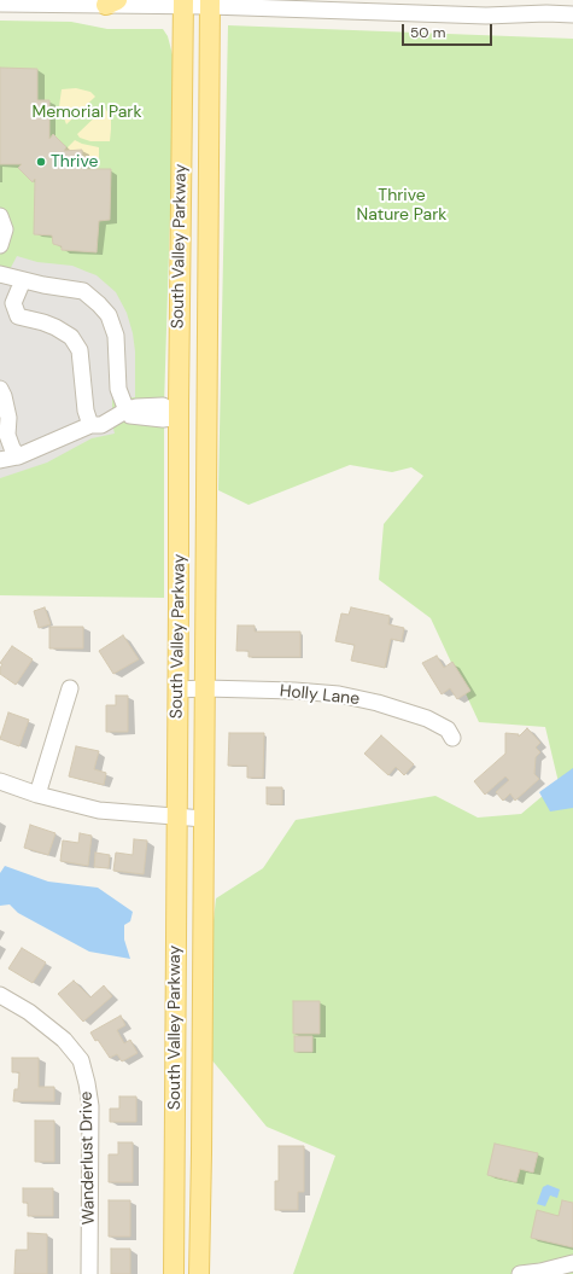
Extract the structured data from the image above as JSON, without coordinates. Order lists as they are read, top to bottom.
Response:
{
  "streets": {
    "main road": ["South Valley Parkway"],
    "street": ["Holly Lane", "Wanderlust Drive"]
  },
  "crossings": [
    ["South Valley Parkway", "Holly Lane"]
  ],
  "parks": ["Memorial Park", "Thrive Nature Park"],
  "places": ["Thrive"],
  "scale_bar": "50 m"
}
